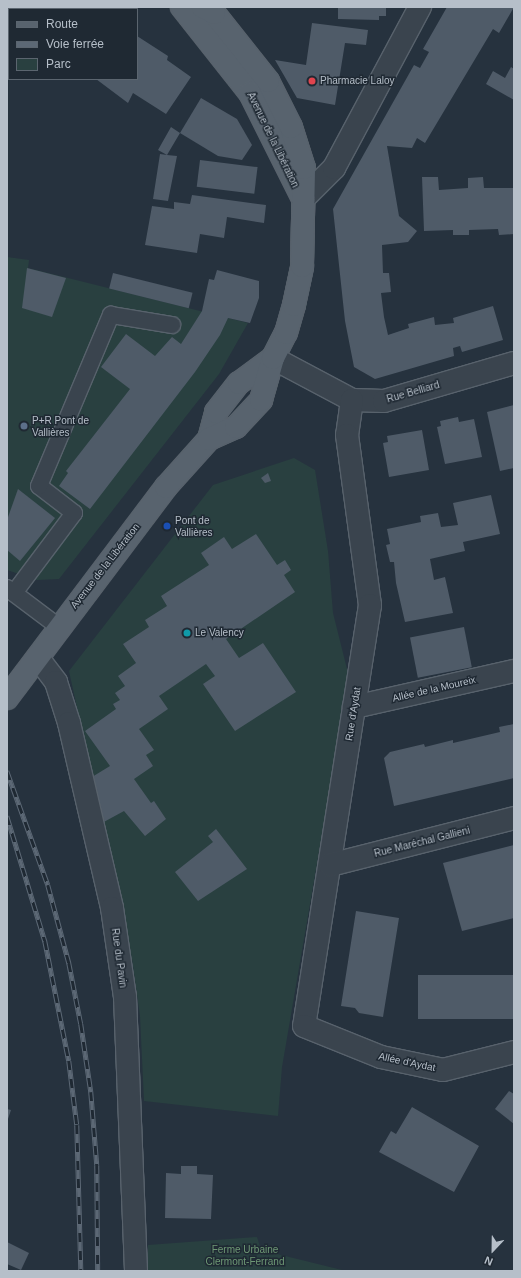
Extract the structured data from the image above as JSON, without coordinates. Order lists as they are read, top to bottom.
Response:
{
  "streets": {
    "main road": ["Avenue de la Libération"],
    "street": [
      "Rue Belliard",
      "Allée de la Moureix",
      "Rue d'Aydat",
      "Rue Maréchal Gallieni",
      "Rue du Pavin",
      "Allée d'Aydat"
    ]
  },
  "crossings": [
    ["Avenue de la Libération", "Rue Belliard"],
    ["Avenue de la Libération", "Rue du Pavin"],
    ["Rue Belliard", "Rue d'Aydat"],
    ["Allée de la Moureix", "Rue d'Aydat"],
    ["Rue d'Aydat", "Rue Maréchal Gallieni"],
    ["Rue d'Aydat", "Allée d'Aydat"]
  ],
  "parks": ["Ferme Urbaine Clermont-Ferrand"],
  "places": [
    "Pharmacie Laloy",
    "P+R Pont de Vallières",
    "Pont de Vallières",
    "Le Valency"
  ],
  "legend": ["Route", "Voie ferrée", "Parc"],
  "north": "bottom"
}
